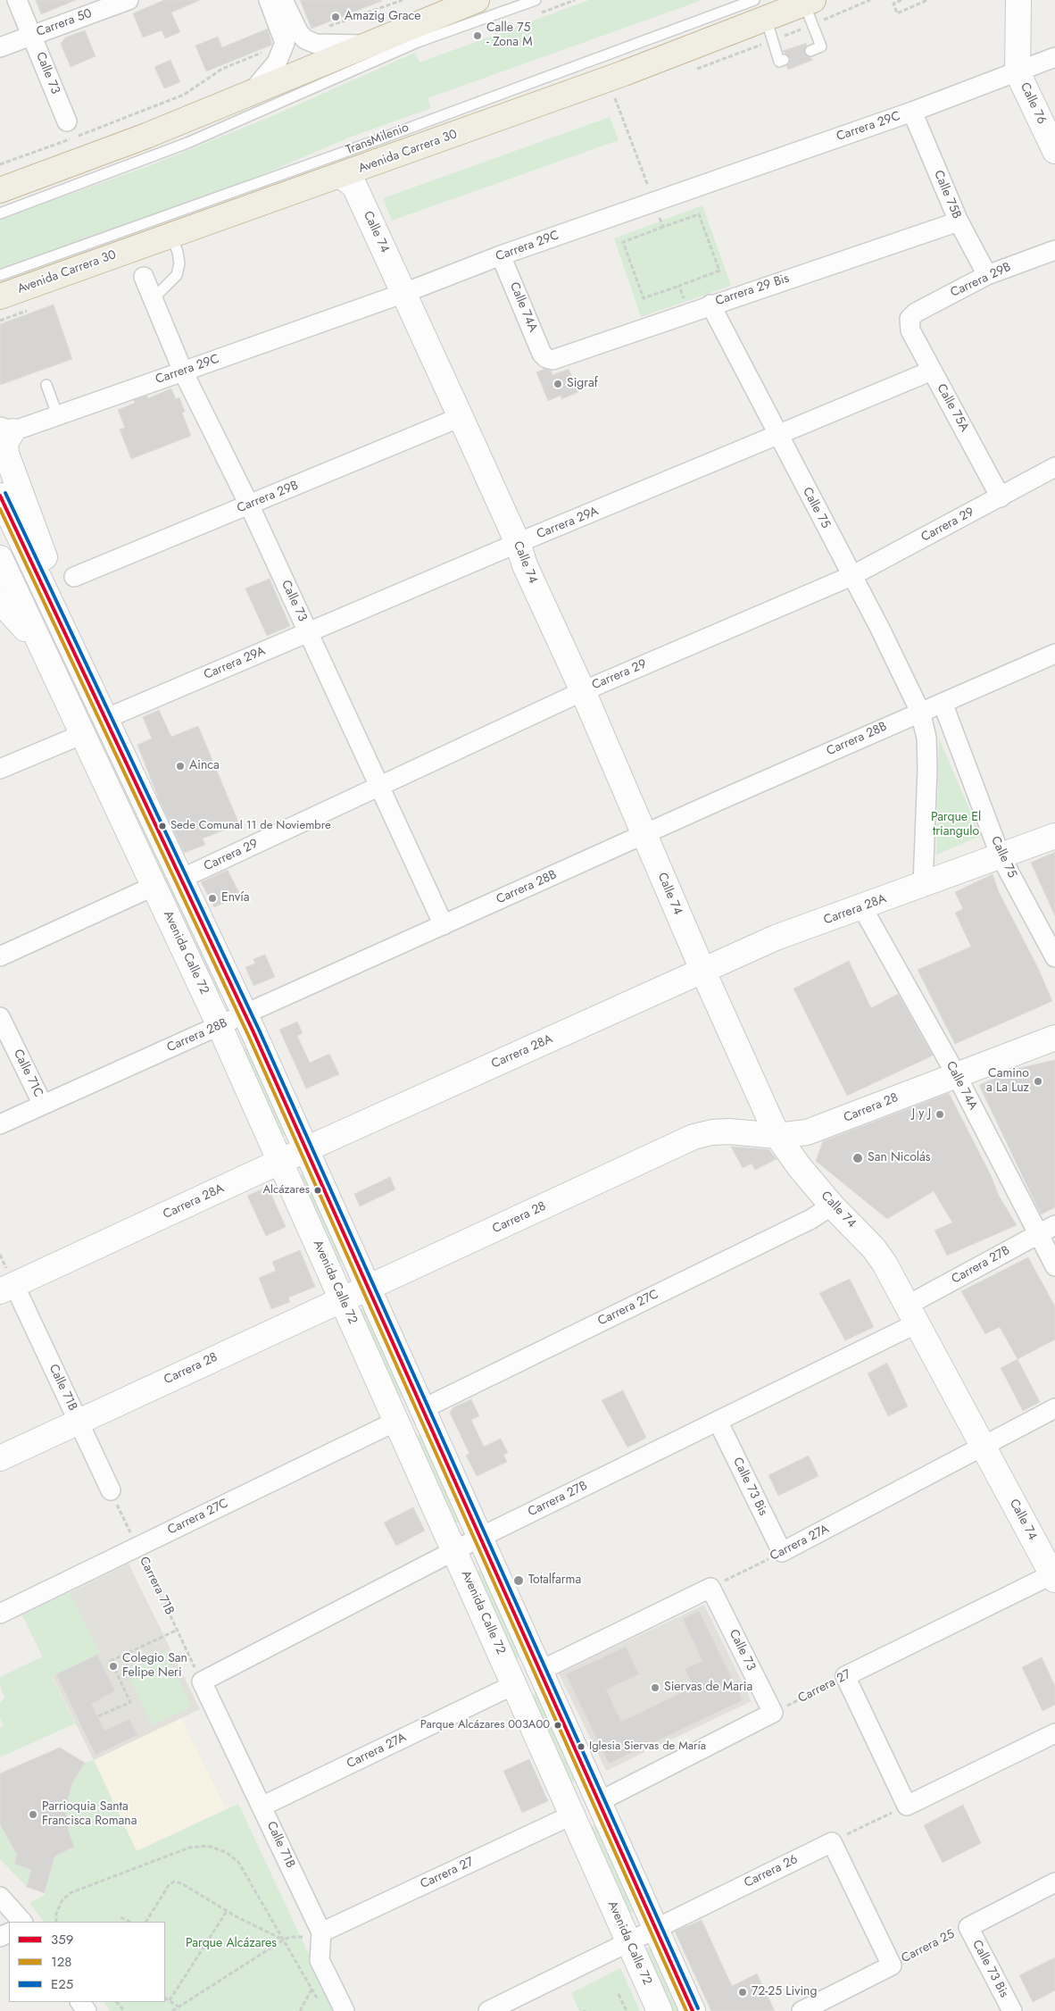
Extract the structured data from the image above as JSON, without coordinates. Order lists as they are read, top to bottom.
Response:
{
  "streets": {
    "highway": ["Avenida Carrera 30"],
    "street": [
      "Carrera 50",
      "Calle 73",
      "Calle 76",
      "Carrera 29C",
      "Calle 75B",
      "Calle 74",
      "Carrera 29B",
      "Carrera 29 Bis",
      "Calle 74A",
      "Calle 75A",
      "Calle 75",
      "Carrera 29A",
      "Carrera 29",
      "Carrera 28B",
      "Carrera 28A",
      "Avenida Calle 72",
      "Calle 71C",
      "Carrera 28",
      "Carrera 27B",
      "Carrera 27C",
      "Calle 71B",
      "Calle 73 Bis",
      "Carrera 27A",
      "Carrera 27",
      "Carrera 26",
      "Carrera 25"
    ],
    "lane": ["TransMilenio"],
    "path": ["Carrera 71B"]
  },
  "crossings": [
    ["Carrera 50", "Calle 73"],
    ["Calle 73", "Carrera 29C"],
    ["Calle 73", "Carrera 29B"],
    ["Calle 73", "Carrera 29A"],
    ["Calle 73", "Carrera 29"],
    ["Calle 73", "Carrera 28B"],
    ["Calle 73", "Carrera 27A"],
    ["Calle 73", "Carrera 27"],
    ["Calle 76", "Carrera 29C"],
    ["Carrera 29C", "Calle 75B"],
    ["Carrera 29C", "Calle 74"],
    ["Carrera 29C", "Calle 74A"],
    ["TransMilenio", "Avenida Carrera 30"],
    ["Avenida Carrera 30", "Calle 74"],
    ["Calle 75B", "Carrera 29B"],
    ["Calle 75B", "Carrera 29 Bis"],
    ["Calle 74", "Carrera 29B"],
    ["Calle 74", "Carrera 29A"],
    ["Calle 74", "Carrera 29"],
    ["Calle 74", "Carrera 28B"],
    ["Calle 74", "Carrera 28A"],
    ["Calle 74", "Carrera 28"],
    ["Calle 74", "Carrera 27B"],
    ["Calle 74", "Carrera 27C"],
    ["Calle 74", "Carrera 27A"],
    ["Calle 74", "Carrera 27"],
    ["Carrera 29B", "Calle 75A"],
    ["Carrera 29 Bis", "Calle 74A"],
    ["Carrera 29 Bis", "Calle 75"],
    ["Calle 74A", "Carrera 28A"],
    ["Calle 74A", "Carrera 28"],
    ["Calle 74A", "Carrera 27B"],
    ["Calle 75A", "Carrera 29A"],
    ["Calle 75A", "Carrera 29"],
    ["Calle 75", "Carrera 29A"],
    ["Calle 75", "Carrera 29"],
    ["Calle 75", "Carrera 28B"],
    ["Calle 75", "Carrera 28A"],
    ["Carrera 28B", "Avenida Calle 72"],
    ["Carrera 28B", "Calle 71C"],
    ["Carrera 28A", "Avenida Calle 72"],
    ["Carrera 28A", "Calle 71B"],
    ["Avenida Calle 72", "Carrera 28"],
    ["Avenida Calle 72", "Carrera 27B"],
    ["Avenida Calle 72", "Carrera 27C"],
    ["Avenida Calle 72", "Carrera 27A"],
    ["Avenida Calle 72", "Carrera 27"],
    ["Avenida Calle 72", "Carrera 26"],
    ["Carrera 28", "Calle 71B"],
    ["Carrera 27B", "Calle 71B"],
    ["Carrera 27B", "Calle 73 Bis"],
    ["Carrera 27B", "Carrera 71B"],
    ["Carrera 27C", "Carrera 71B"],
    ["Calle 71B", "Carrera 27A"],
    ["Calle 71B", "Carrera 71B"],
    ["Calle 71B", "Carrera 27"],
    ["Calle 73 Bis", "Carrera 27A"],
    ["Calle 73 Bis", "Carrera 25"]
  ],
  "parks": ["Parque El triangulo", "Parque Alcázares"],
  "places": [
    "Amazig Grace",
    "Calle 75 - Zona M",
    "Sigraf",
    "Ainca",
    "Sede Comunal 11 de Noviembre",
    "Envía",
    "Camino a La Luz",
    "J y J",
    "San Nicolás",
    "Alcázares",
    "Totalfarma",
    "Colegio San Felipe Neri",
    "Siervas de Maria",
    "Parque Alcázares 003A00",
    "Iglesia Siervas de María",
    "Parrioquia Santa Francisca Romana",
    "72-25 Living"
  ],
  "lines": ["transit line E25", "transit line 359", "transit line 128"],
  "legend": ["359", "128", "E25"]
}
